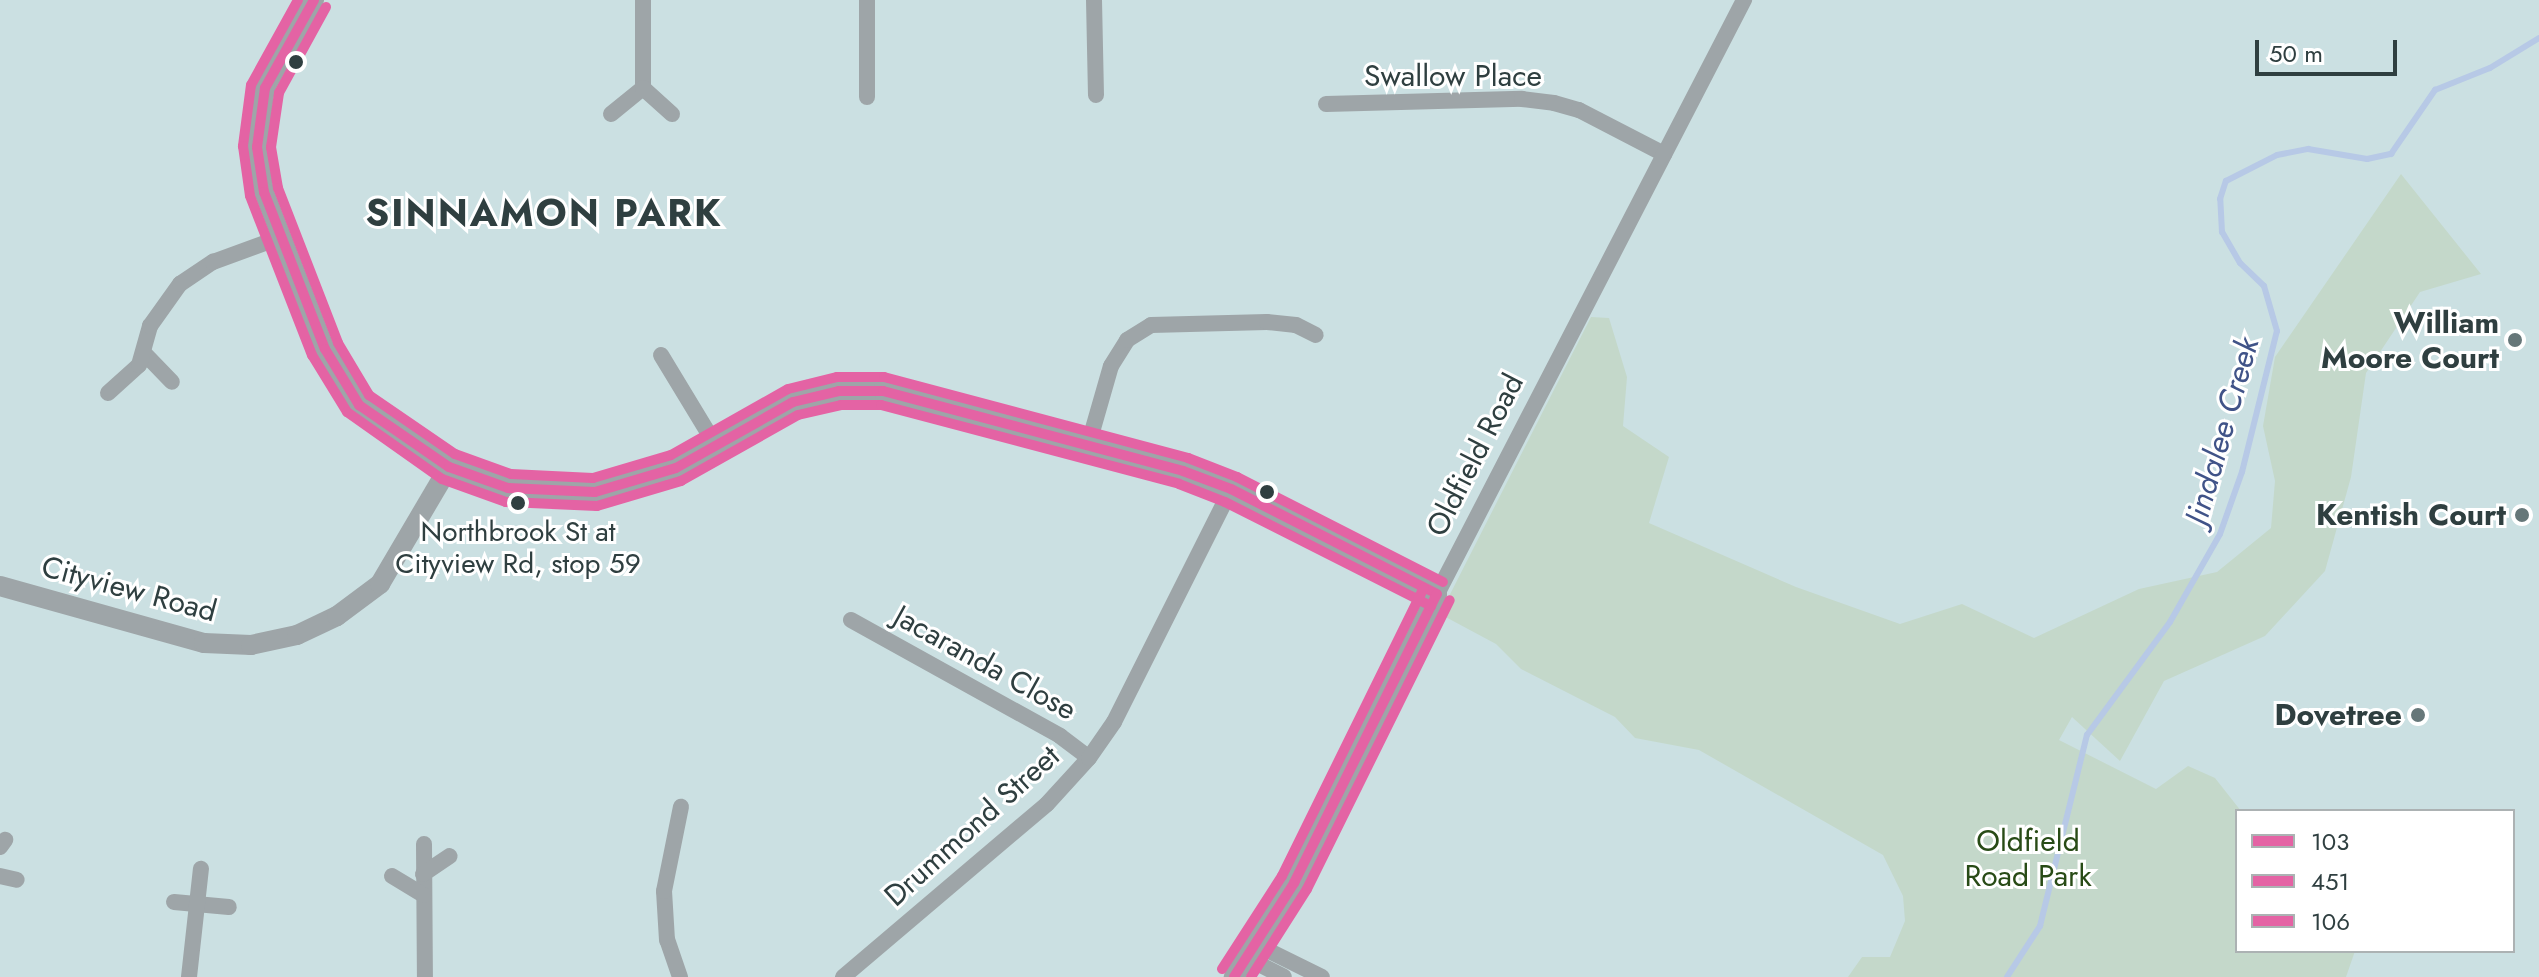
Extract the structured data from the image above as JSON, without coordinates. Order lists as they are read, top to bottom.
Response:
{
  "streets": {
    "street": [
      "Swallow Place",
      "Oldfield Road",
      "Cityview Road",
      "Jacaranda Close",
      "Drummond Street"
    ]
  },
  "crossings": [
    ["Swallow Place", "Oldfield Road"],
    ["Jacaranda Close", "Drummond Street"]
  ],
  "districts": ["SINNAMON PARK"],
  "water": ["Jindalee Creek"],
  "parks": ["Oldfield Road Park"],
  "places": [
    "William Moore Court",
    "Northbrook St at Cityview Rd, stop 59",
    "Kentish Court",
    "Dovetree"
  ],
  "lines": ["transit line 103", "transit line 451", "transit line 106"],
  "legend": ["103", "451", "106"],
  "scale_bar": "50 m"
}
